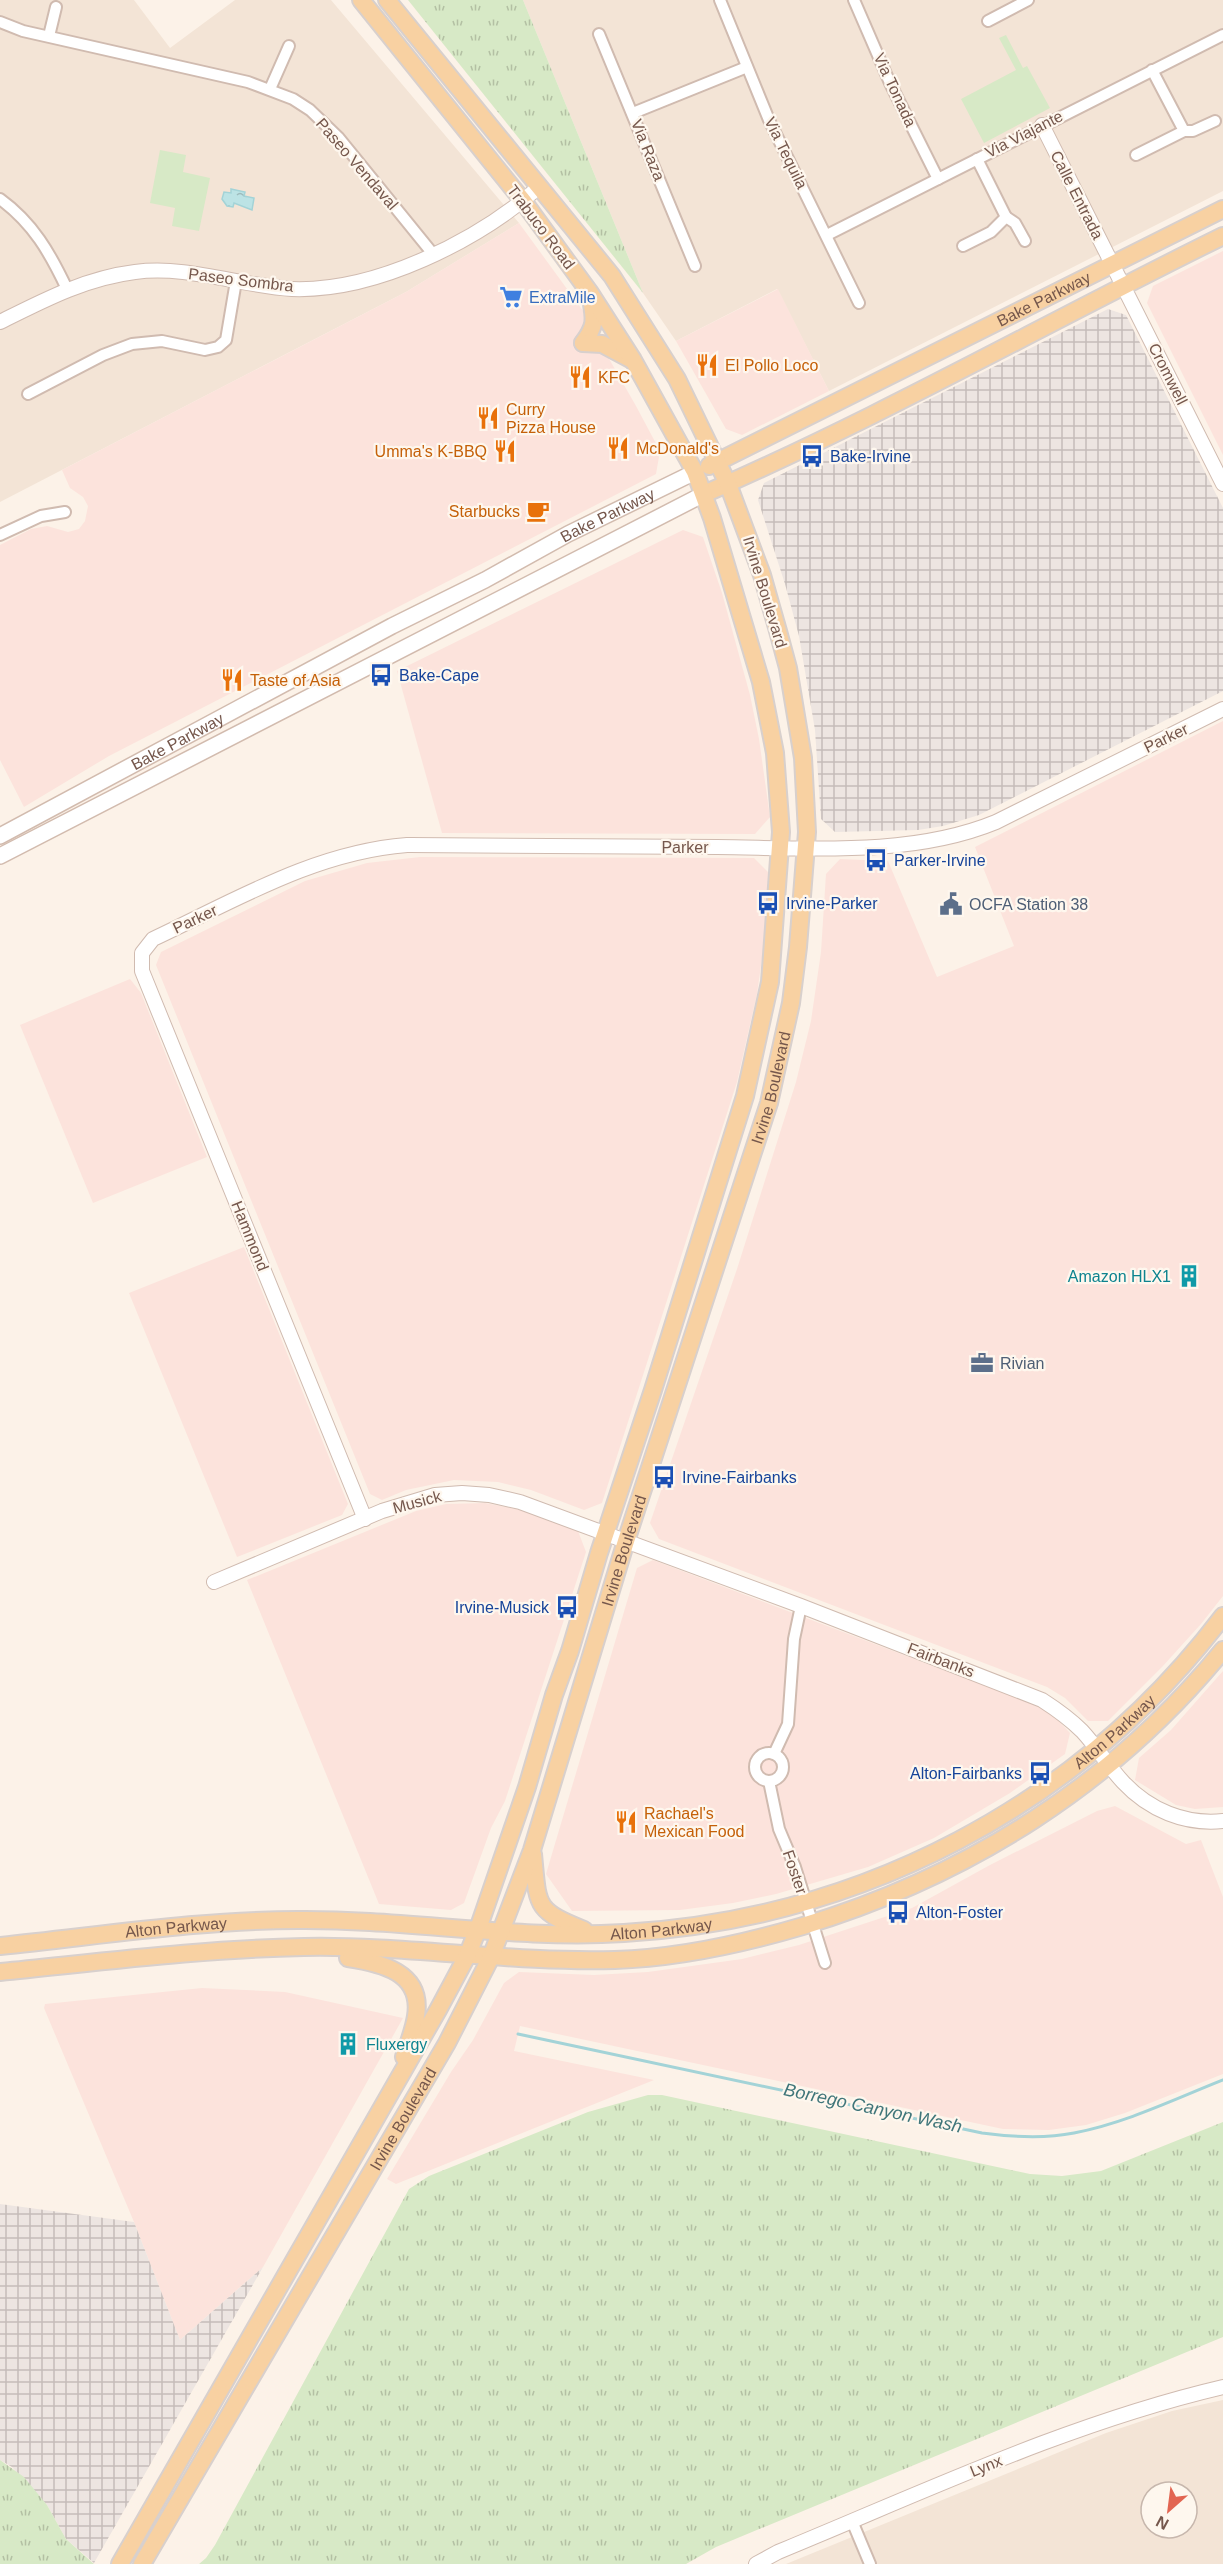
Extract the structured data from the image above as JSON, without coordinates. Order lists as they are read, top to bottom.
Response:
{
  "streets": {
    "main road": [
      "Trabuco Road",
      "Bake Parkway",
      "Irvine Boulevard",
      "Alton Parkway"
    ],
    "street": [
      "Via Tonada",
      "Via Viajante",
      "Via Raza",
      "Via Tequila",
      "Paseo Vendaval",
      "Calle Entrada",
      "Paseo Sombra",
      "Cromwell",
      "Parker",
      "Hammond",
      "Musick",
      "Fairbanks",
      "Foster",
      "Lynx"
    ]
  },
  "crossings": [
    ["Via Tonada", "Via Viajante"],
    ["Via Viajante", "Via Tequila"],
    ["Via Viajante", "Calle Entrada"],
    ["Paseo Vendaval", "Paseo Sombra"],
    ["Calle Entrada", "Bake Parkway"],
    ["Calle Entrada", "Cromwell"],
    ["Trabuco Road", "Paseo Sombra"],
    ["Trabuco Road", "Bake Parkway"],
    ["Trabuco Road", "Irvine Boulevard"],
    ["Bake Parkway", "Cromwell"],
    ["Bake Parkway", "Irvine Boulevard"],
    ["Irvine Boulevard", "Parker"],
    ["Irvine Boulevard", "Musick"],
    ["Irvine Boulevard", "Fairbanks"],
    ["Irvine Boulevard", "Alton Parkway"],
    ["Parker", "Hammond"],
    ["Hammond", "Musick"],
    ["Musick", "Fairbanks"],
    ["Fairbanks", "Alton Parkway"],
    ["Alton Parkway", "Foster"]
  ],
  "water": ["Borrego Canyon Wash"],
  "places": {
    "supermarket": ["ExtraMile"],
    "restaurant": [
      "El Pollo Loco",
      "KFC",
      "Curry Pizza House",
      "McDonald's",
      "Umma's K-BBQ",
      "Taste of Asia",
      "Rachael's Mexican Food"
    ],
    "bus stop": [
      "Bake-Irvine",
      "Bake-Cape",
      "Parker-Irvine",
      "Irvine-Parker",
      "Irvine-Fairbanks",
      "Irvine-Musick",
      "Alton-Fairbanks",
      "Alton-Foster"
    ],
    "cafe": ["Starbucks"],
    "public building": ["OCFA Station 38"],
    "building": ["Amazon HLX1", "Fluxergy"],
    "office": ["Rivian"]
  },
  "north": "bottom left"
}
